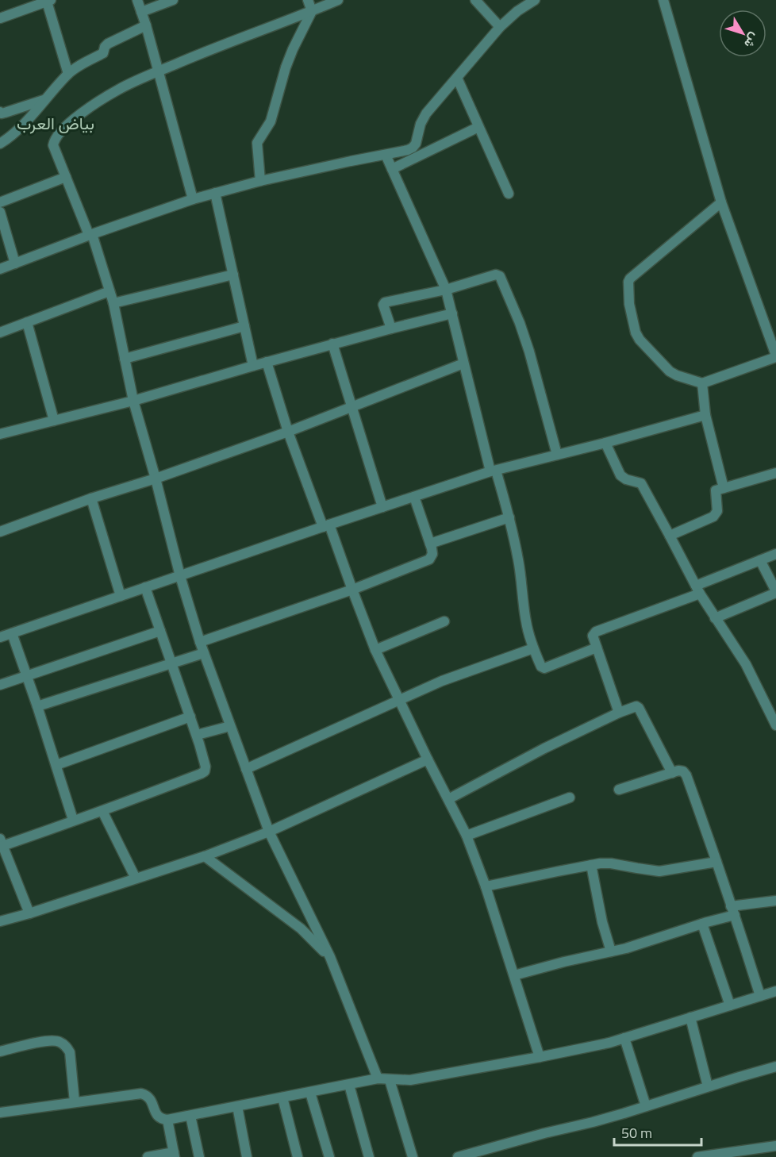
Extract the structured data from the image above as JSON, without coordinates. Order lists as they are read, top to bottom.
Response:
{
  "districts": ["بياض العرب"],
  "scale_bar": "50 m",
  "north": "bottom right"
}
